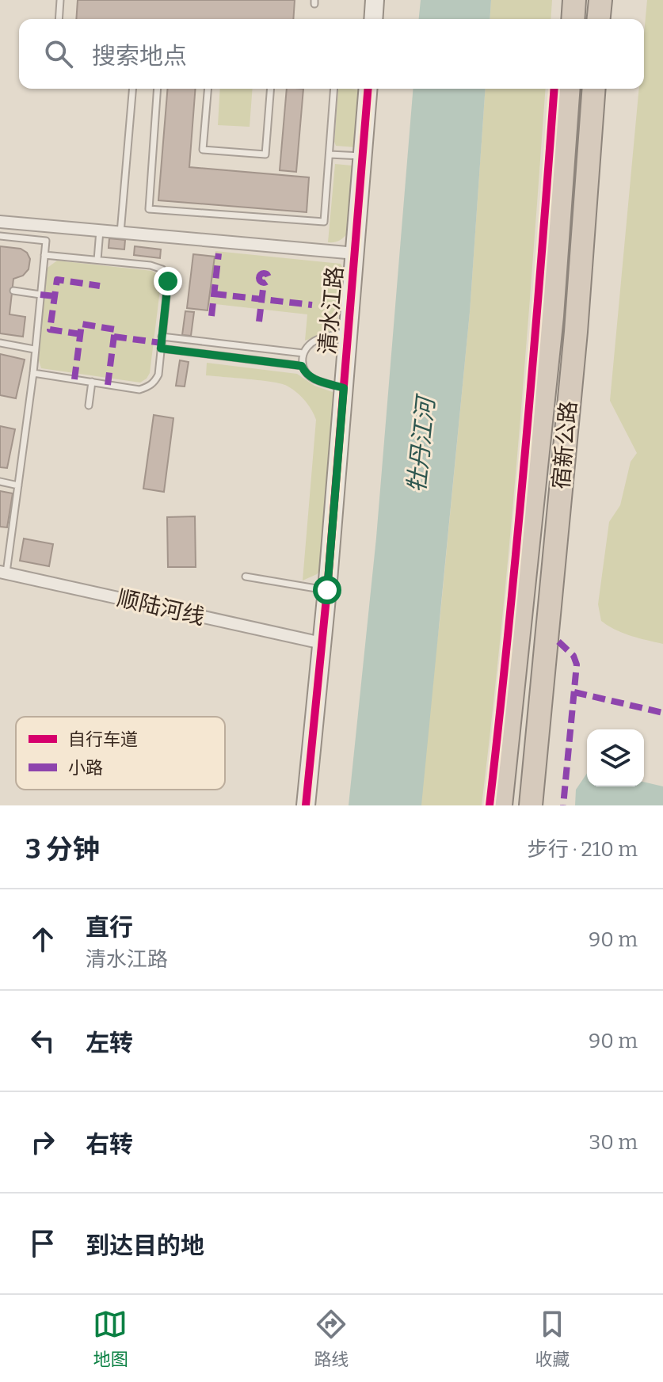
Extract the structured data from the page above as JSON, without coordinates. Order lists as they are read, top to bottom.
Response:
{
  "streets": {
    "highway": ["宿新公路"],
    "street": ["清水江路", "顺陆河线"]
  },
  "crossings": [
    ["清水江路", "顺陆河线"]
  ],
  "water": ["牡丹江河"],
  "legend": ["自行车道", "小路"],
  "page": {
    "search": "搜索地点",
    "heading": ["3 分钟", "步行 · 210 m"],
    "list": [
      ["直行", "清水江路", "90 m"],
      ["左转", "90 m"],
      ["右转", "30 m"],
      "到达目的地"
    ],
    "nav": ["地图", "路线", "收藏"]
  }
}
